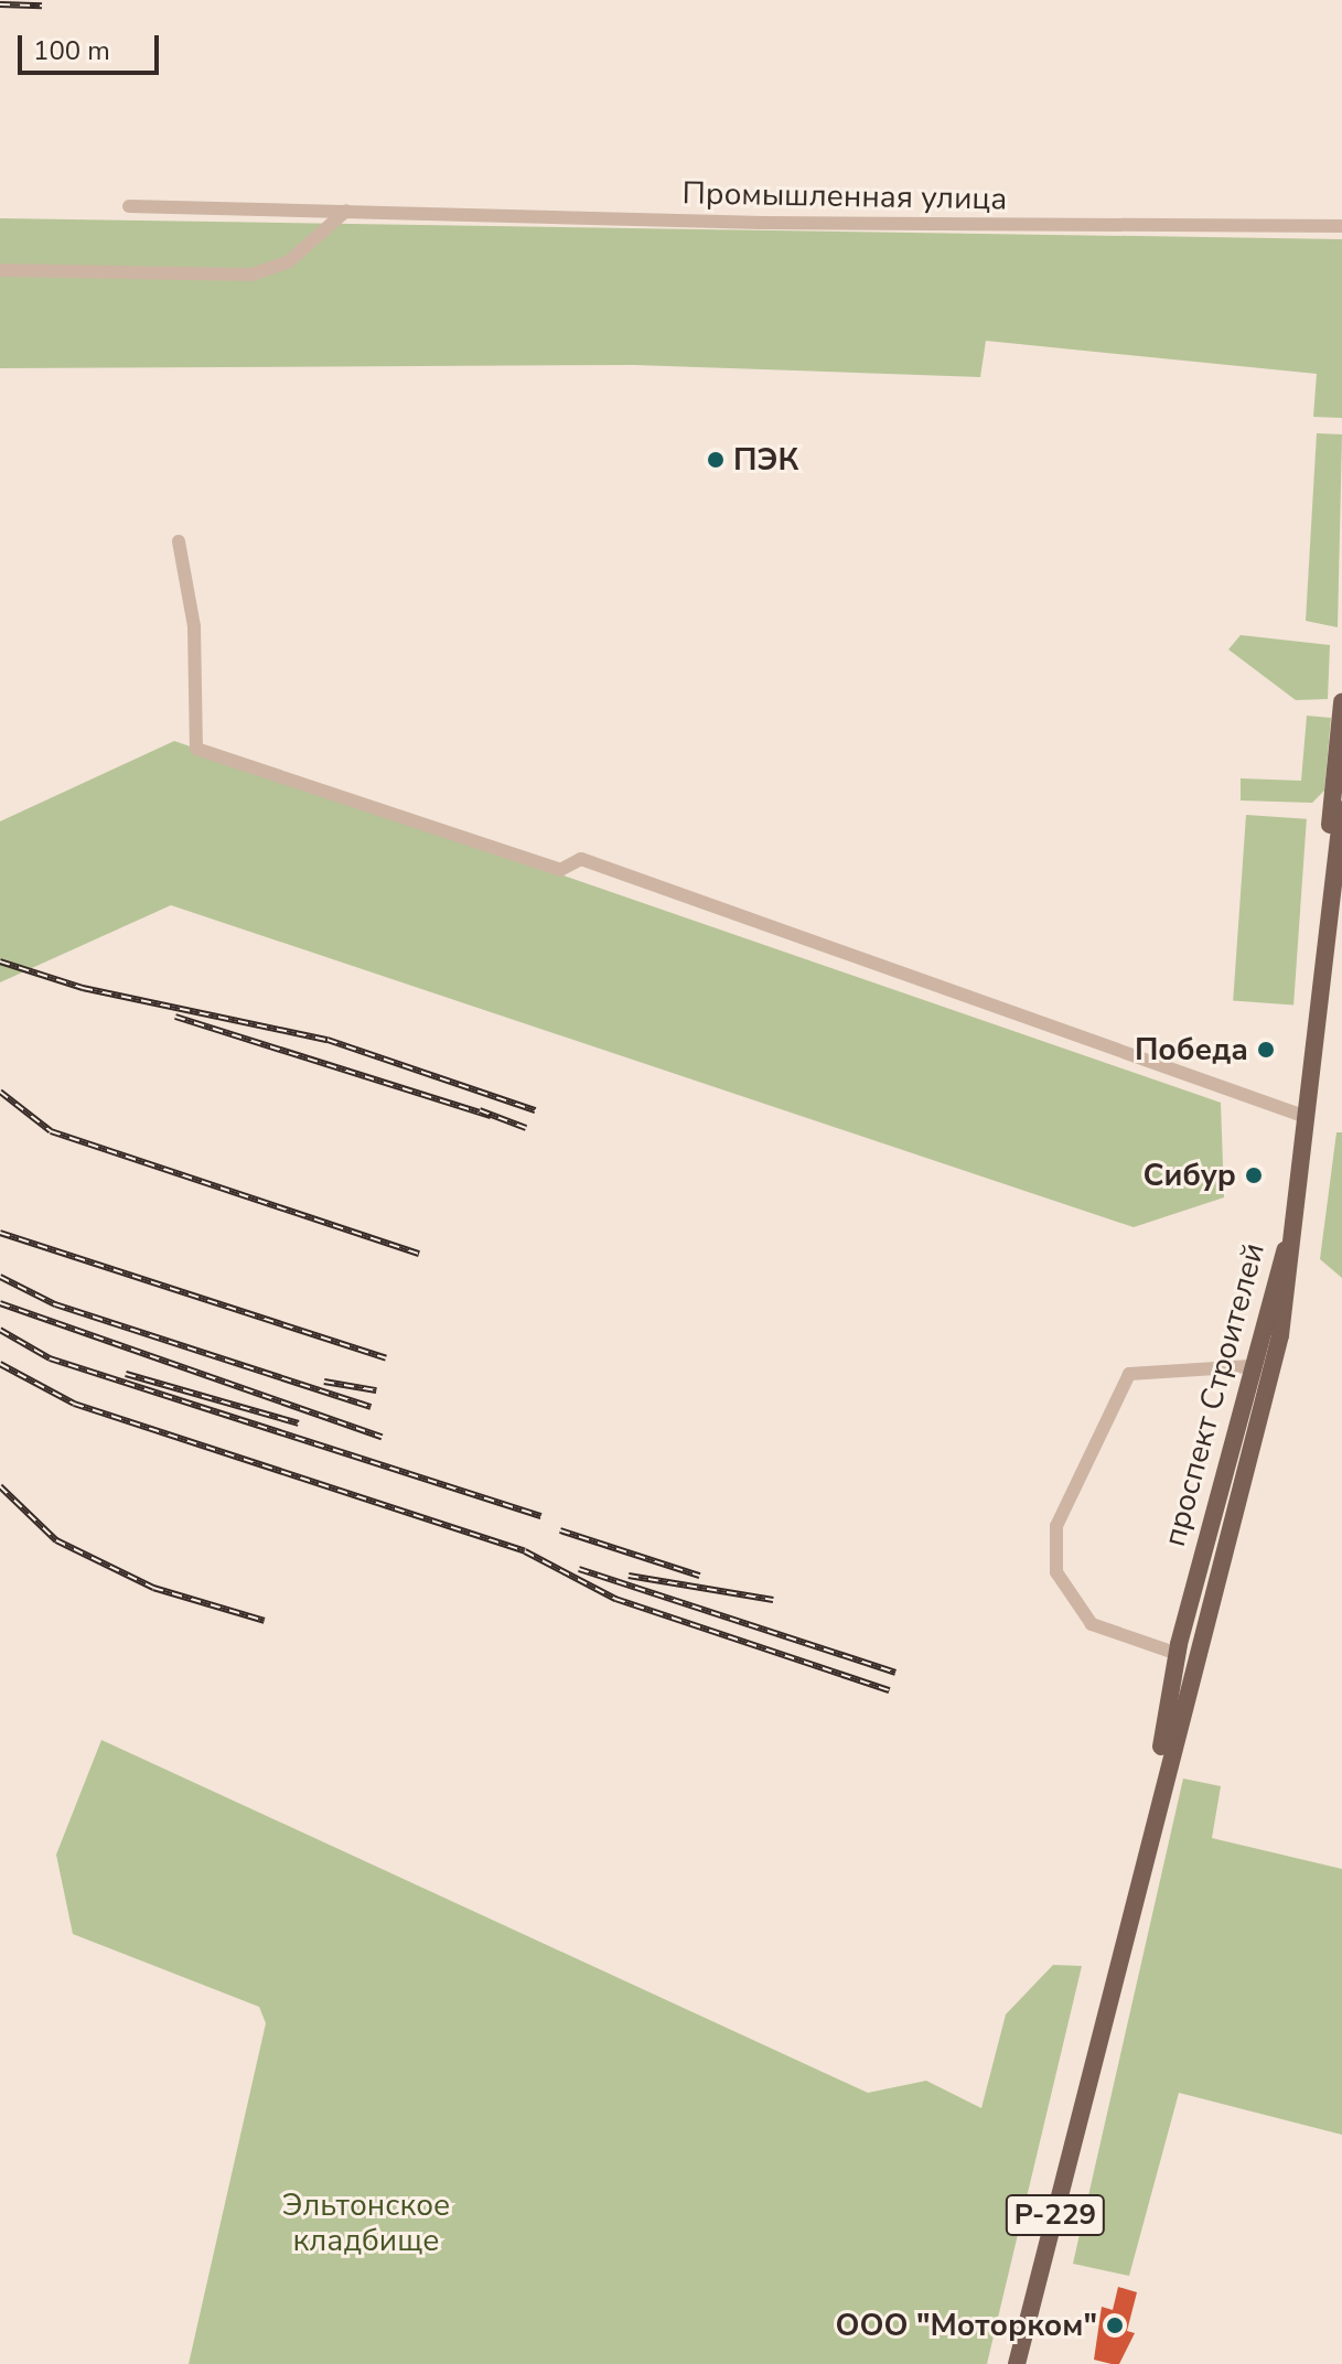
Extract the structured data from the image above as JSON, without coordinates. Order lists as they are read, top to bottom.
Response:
{
  "streets": {
    "main road": ["проспект Строителей", "Р-229"],
    "street": ["Промышленная улица"]
  },
  "parks": ["Эльтонское кладбище"],
  "places": [
    "ПЭК",
    "Победа",
    "Сибур",
    "ООО \"Моторком\""
  ],
  "scale_bar": "100 m"
}
